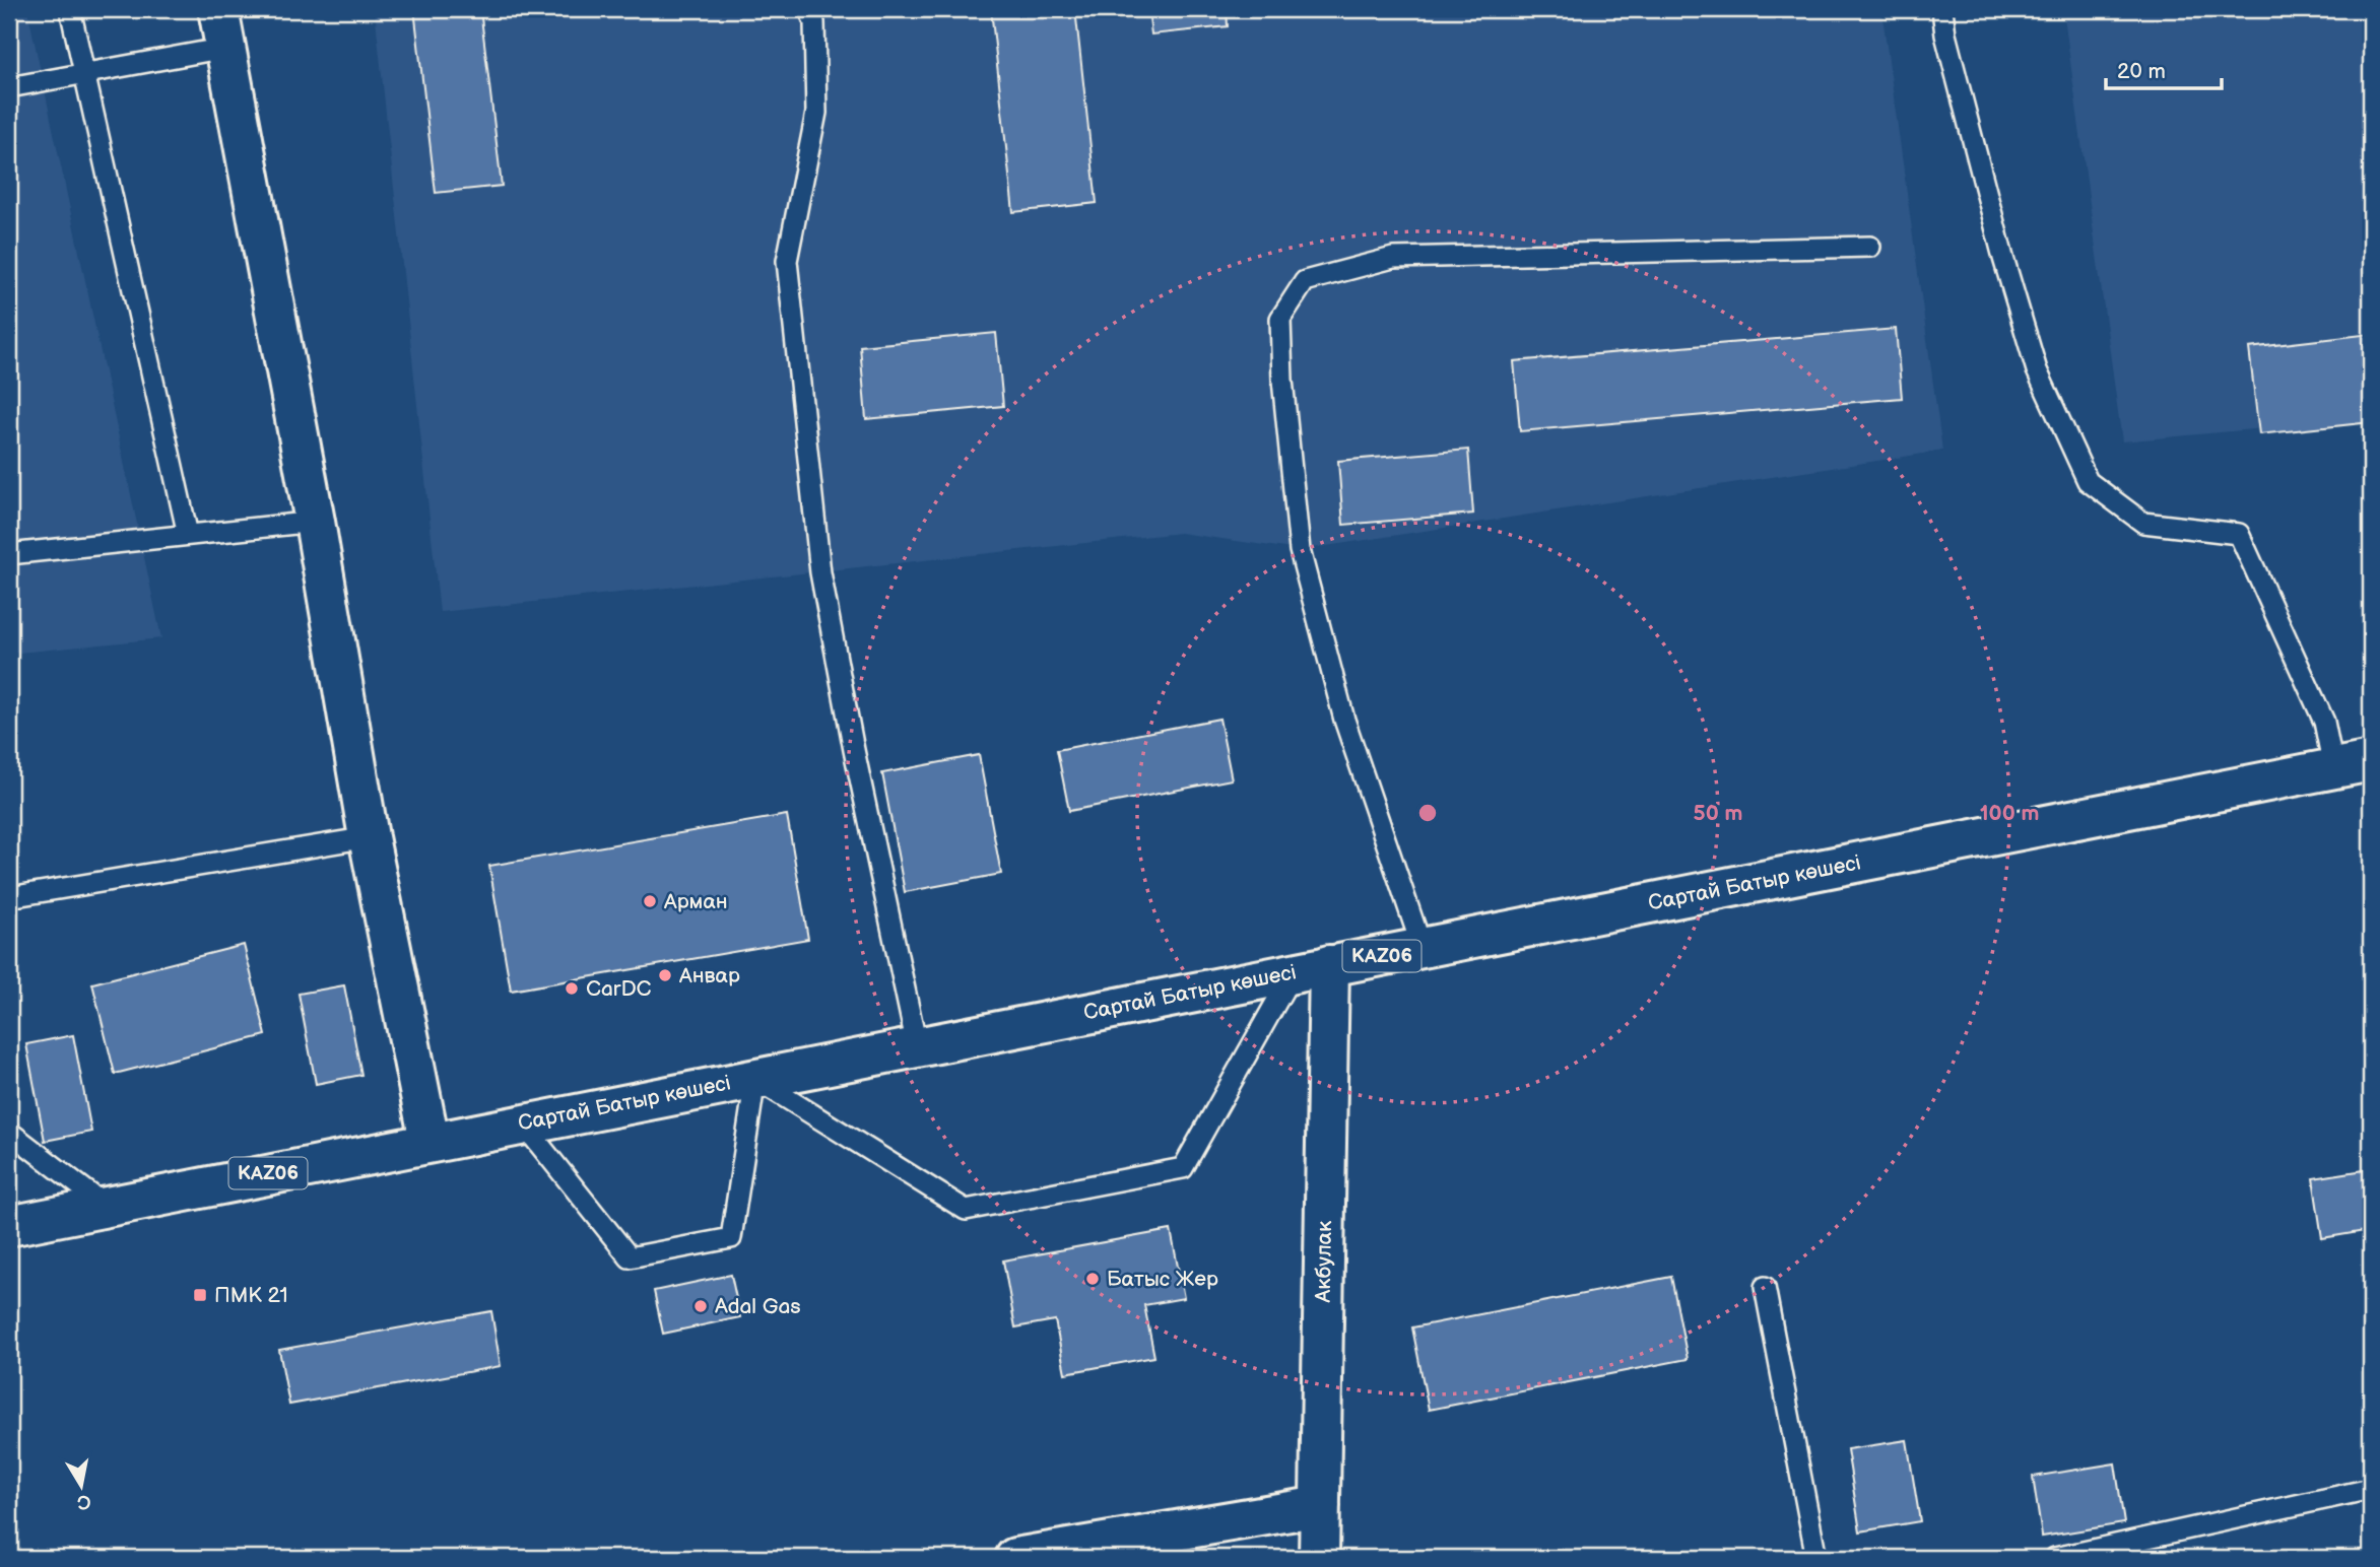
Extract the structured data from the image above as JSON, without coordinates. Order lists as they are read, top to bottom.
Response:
{
  "streets": {
    "main road": ["Сартай Батыр көшесі", "KАZ06", "Акбулак"]
  },
  "crossings": [
    ["Сартай Батыр көшесі", "Акбулак"]
  ],
  "places": {
    "other": [
      "Арман",
      "Анвар",
      "CarDC",
      "Батыс Жер",
      "Adal Gas"
    ],
    "transit": ["ПМК 21"]
  },
  "scale_bar": "20 m",
  "north": "bottom",
  "rings": ["50 m", "100 m"]
}
